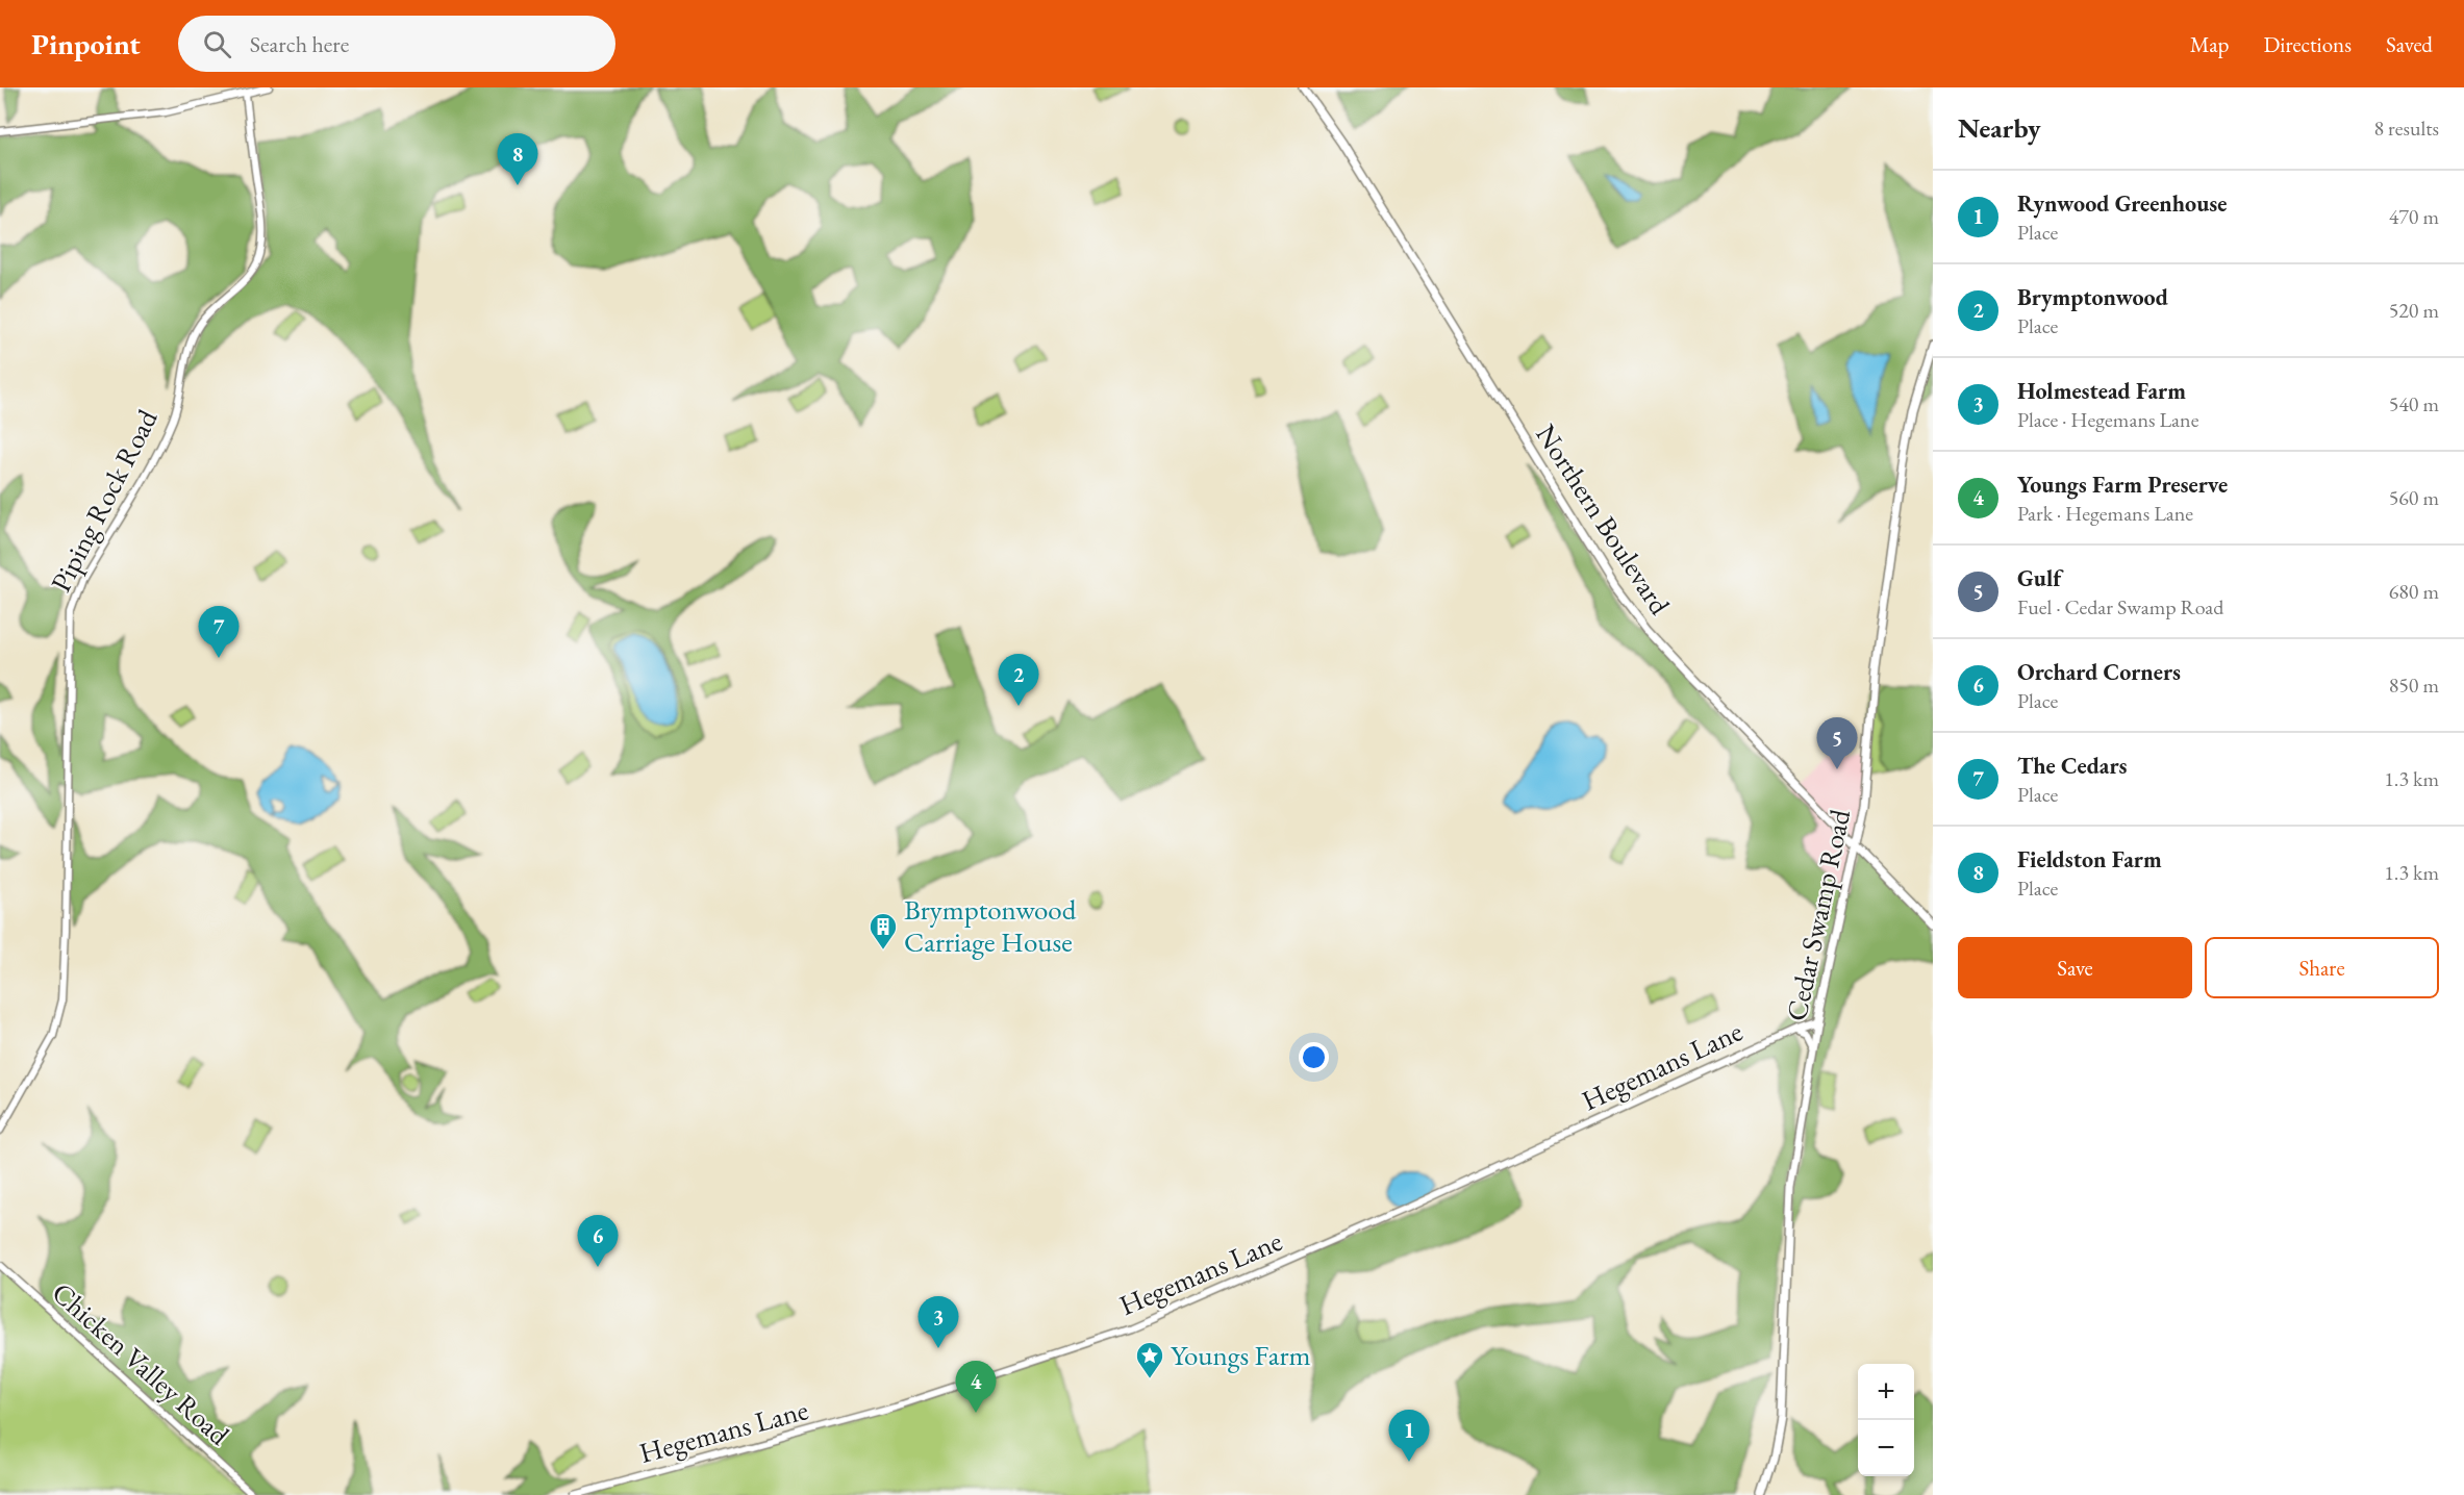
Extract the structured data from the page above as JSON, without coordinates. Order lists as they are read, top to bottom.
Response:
{
  "streets": {
    "main road": ["Northern Boulevard", "Cedar Swamp Road"],
    "street": ["Piping Rock Road", "Hegemans Lane", "Chicken Valley Road"]
  },
  "crossings": [
    ["Northern Boulevard", "Cedar Swamp Road"],
    ["Cedar Swamp Road", "Hegemans Lane"]
  ],
  "places": {
    "building": ["Brymptonwood Carriage House"],
    "place": ["Youngs Farm"]
  },
  "page": {
    "header": "Pinpoint",
    "search": "Search here",
    "nav": ["Map", "Directions", "Saved"],
    "heading": ["Nearby", "8 results"],
    "pins": [
      "8",
      "7",
      "2",
      "5",
      "6",
      "3",
      "4",
      "1"
    ],
    "list": [
      {
        "mark": "1",
        "name": "Rynwood Greenhouse",
        "note": "Place",
        "value": "470 m"
      },
      {
        "mark": "2",
        "name": "Brymptonwood",
        "note": "Place",
        "value": "520 m"
      },
      {
        "mark": "3",
        "name": "Holmestead Farm",
        "note": "Place · Hegemans Lane",
        "value": "540 m"
      },
      {
        "mark": "4",
        "name": "Youngs Farm Preserve",
        "note": "Park · Hegemans Lane",
        "value": "560 m"
      },
      {
        "mark": "5",
        "name": "Gulf",
        "note": "Fuel · Cedar Swamp Road",
        "value": "680 m"
      },
      {
        "mark": "6",
        "name": "Orchard Corners",
        "note": "Place",
        "value": "850 m"
      },
      {
        "mark": "7",
        "name": "The Cedars",
        "note": "Place",
        "value": "1.3 km"
      },
      {
        "mark": "8",
        "name": "Fieldston Farm",
        "note": "Place",
        "value": "1.3 km"
      }
    ],
    "buttons": ["Save", "Share"],
    "map_buttons": ["+", "−"]
  }
}
